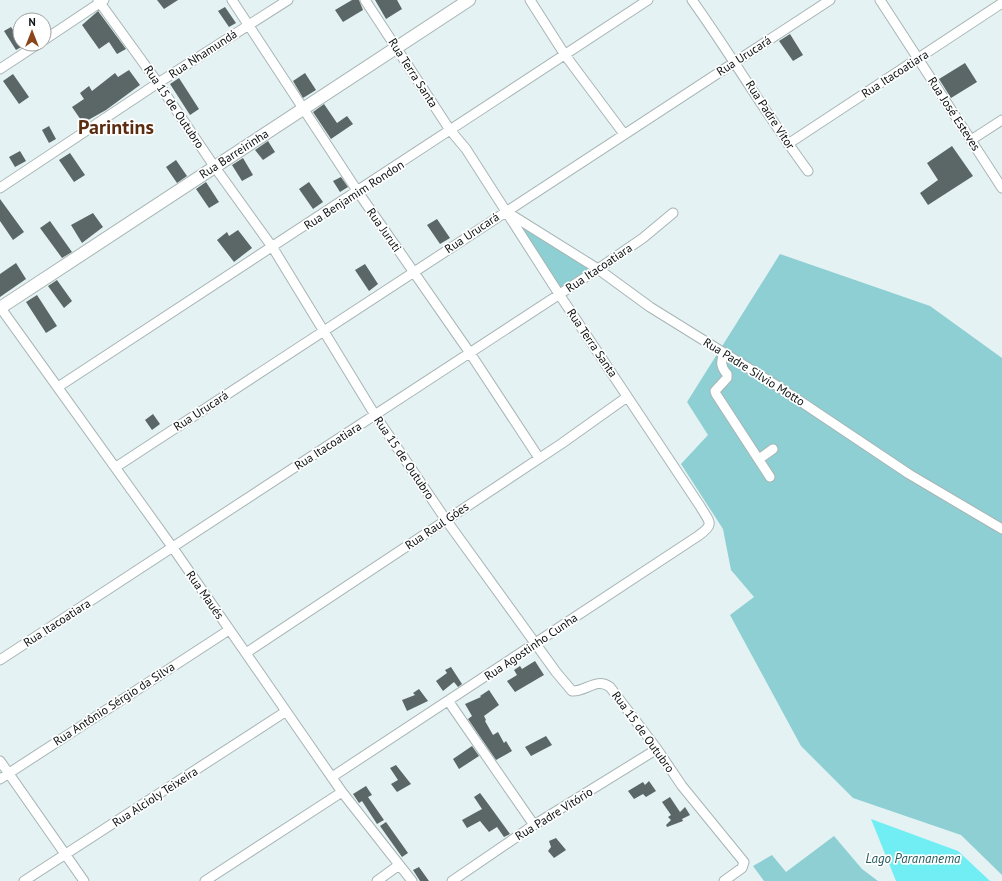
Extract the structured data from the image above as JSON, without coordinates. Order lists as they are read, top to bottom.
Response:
{
  "streets": {
    "street": [
      "Rua Nhamundá",
      "Rua Urucará",
      "Rua Terra Santa",
      "Rua Itacoatiara",
      "Rua 15 de Outubro",
      "Rua José Esteves",
      "Rua Padre Vitor",
      "Rua Barreirinha",
      "Rua Benjamim Rondon",
      "Rua Juruti",
      "Rua Padre Silvio Motto",
      "Rua Raul Góes",
      "Rua Maués",
      "Rua Agostinho Cunha",
      "Rua Antônio Sérgio da Silva",
      "Rua Alcioly Teixeira",
      "Rua Padre Vitório"
    ]
  },
  "crossings": [
    ["Rua Nhamundá", "Rua 15 de Outubro"],
    ["Rua Nhamundá", "Rua Juruti"],
    ["Rua Urucará", "Rua Terra Santa"],
    ["Rua Urucará", "Rua 15 de Outubro"],
    ["Rua Urucará", "Rua Padre Vitor"],
    ["Rua Urucará", "Rua Juruti"],
    ["Rua Urucará", "Rua Padre Silvio Motto"],
    ["Rua Urucará", "Rua Maués"],
    ["Rua Terra Santa", "Rua Itacoatiara"],
    ["Rua Terra Santa", "Rua Barreirinha"],
    ["Rua Terra Santa", "Rua Benjamim Rondon"],
    ["Rua Terra Santa", "Rua Padre Silvio Motto"],
    ["Rua Terra Santa", "Rua Raul Góes"],
    ["Rua Terra Santa", "Rua Agostinho Cunha"],
    ["Rua Itacoatiara", "Rua 15 de Outubro"],
    ["Rua Itacoatiara", "Rua José Esteves"],
    ["Rua Itacoatiara", "Rua Padre Vitor"],
    ["Rua Itacoatiara", "Rua Juruti"],
    ["Rua Itacoatiara", "Rua Padre Silvio Motto"],
    ["Rua Itacoatiara", "Rua Maués"],
    ["Rua 15 de Outubro", "Rua Barreirinha"],
    ["Rua 15 de Outubro", "Rua Benjamim Rondon"],
    ["Rua 15 de Outubro", "Rua Raul Góes"],
    ["Rua 15 de Outubro", "Rua Agostinho Cunha"],
    ["Rua 15 de Outubro", "Rua Padre Vitório"],
    ["Rua Barreirinha", "Rua Juruti"],
    ["Rua Barreirinha", "Rua Maués"],
    ["Rua Benjamim Rondon", "Rua Juruti"],
    ["Rua Benjamim Rondon", "Rua Maués"],
    ["Rua Juruti", "Rua Raul Góes"],
    ["Rua Raul Góes", "Rua Maués"],
    ["Rua Maués", "Rua Agostinho Cunha"],
    ["Rua Maués", "Rua Antônio Sérgio da Silva"],
    ["Rua Maués", "Rua Alcioly Teixeira"]
  ],
  "districts": ["Parintins"],
  "water": ["Lago Parananema"],
  "north": "top"
}
